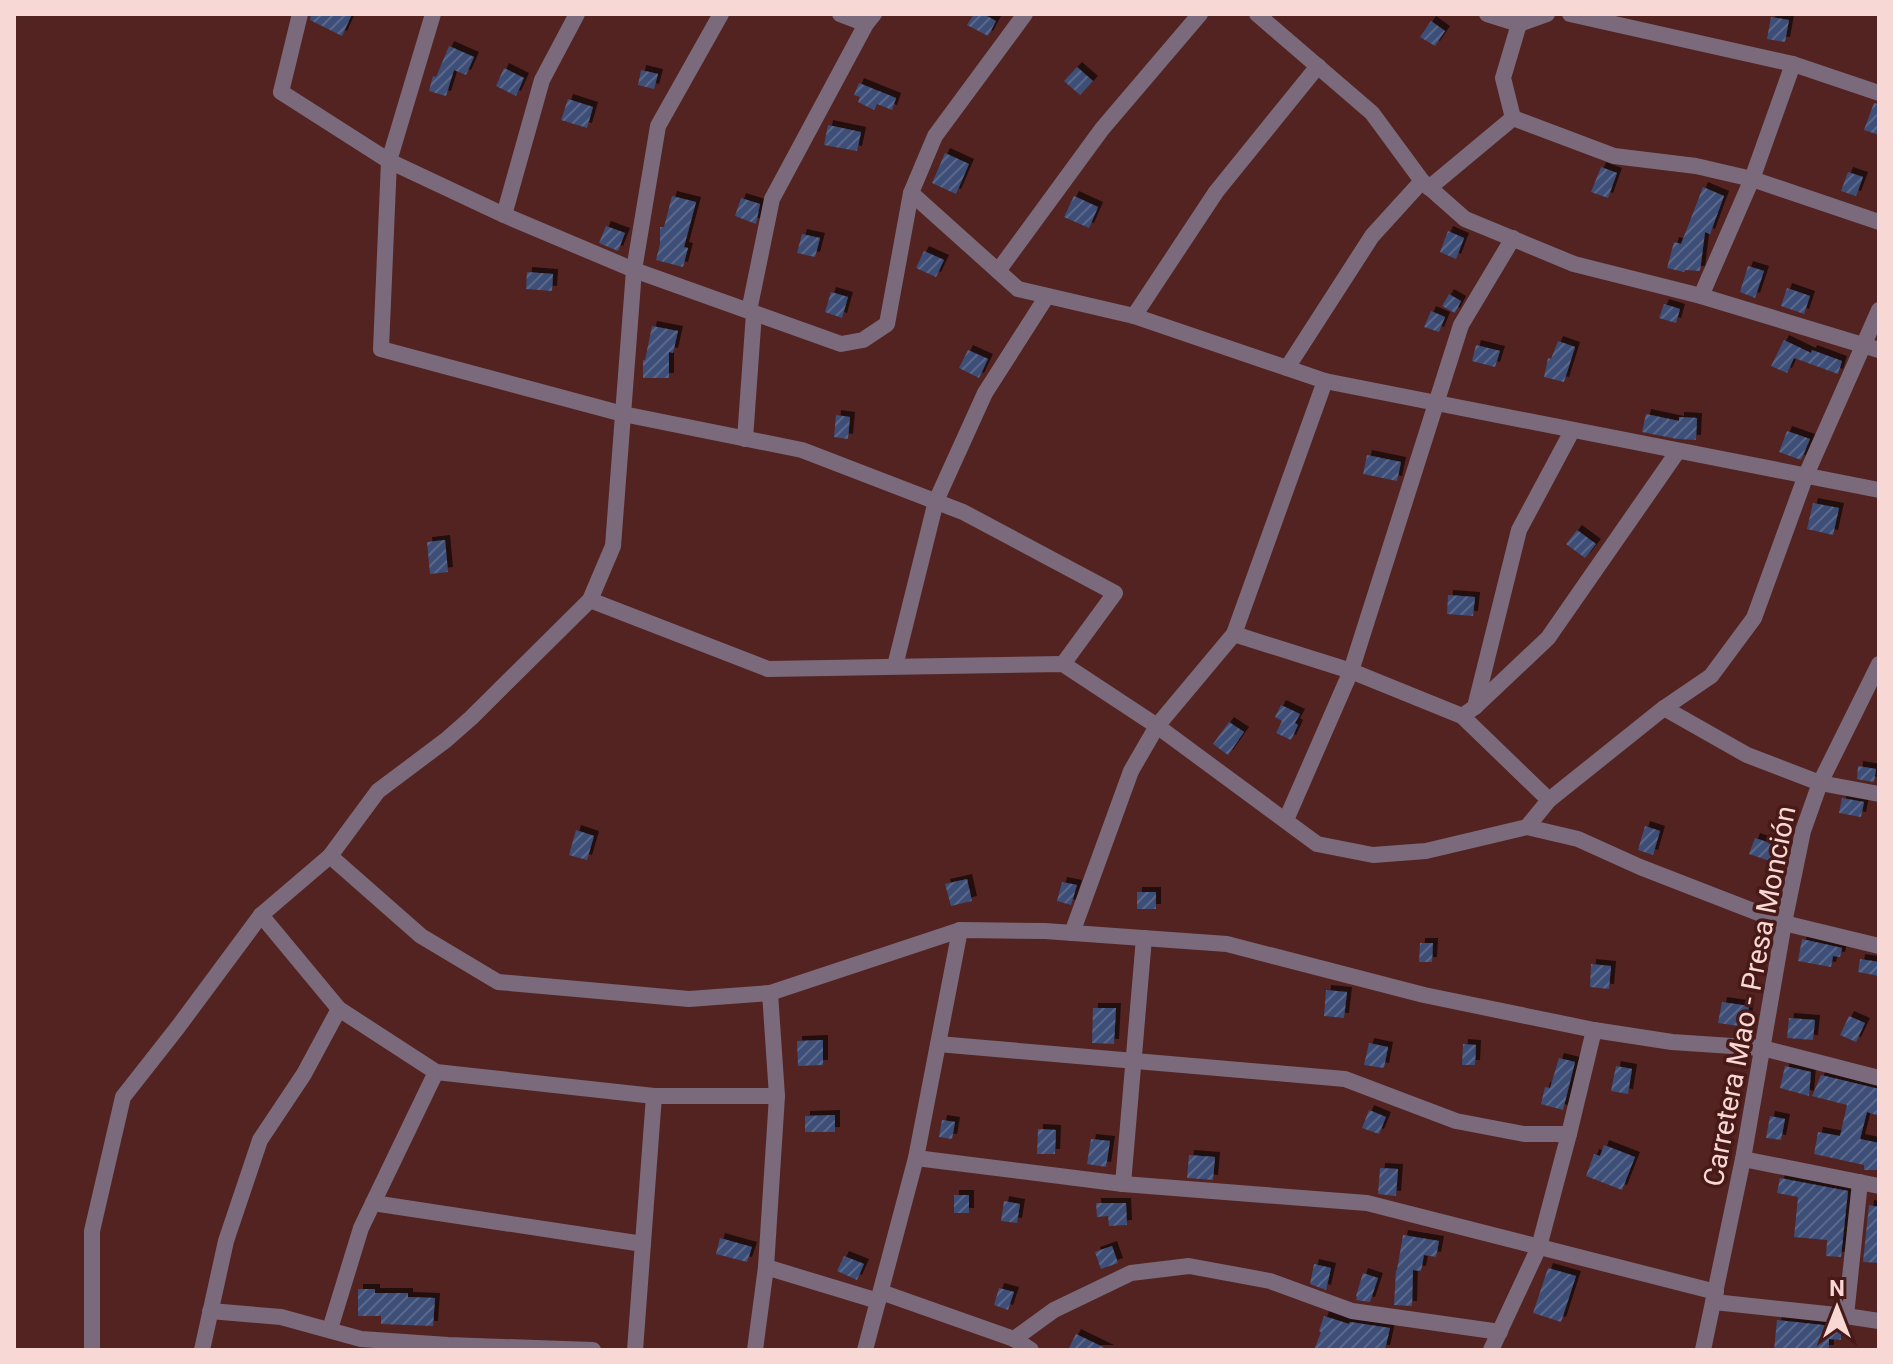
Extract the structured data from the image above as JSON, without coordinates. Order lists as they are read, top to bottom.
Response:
{
  "streets": {
    "street": ["Carretera Mao - Presa Monción"]
  },
  "north": "top"
}
